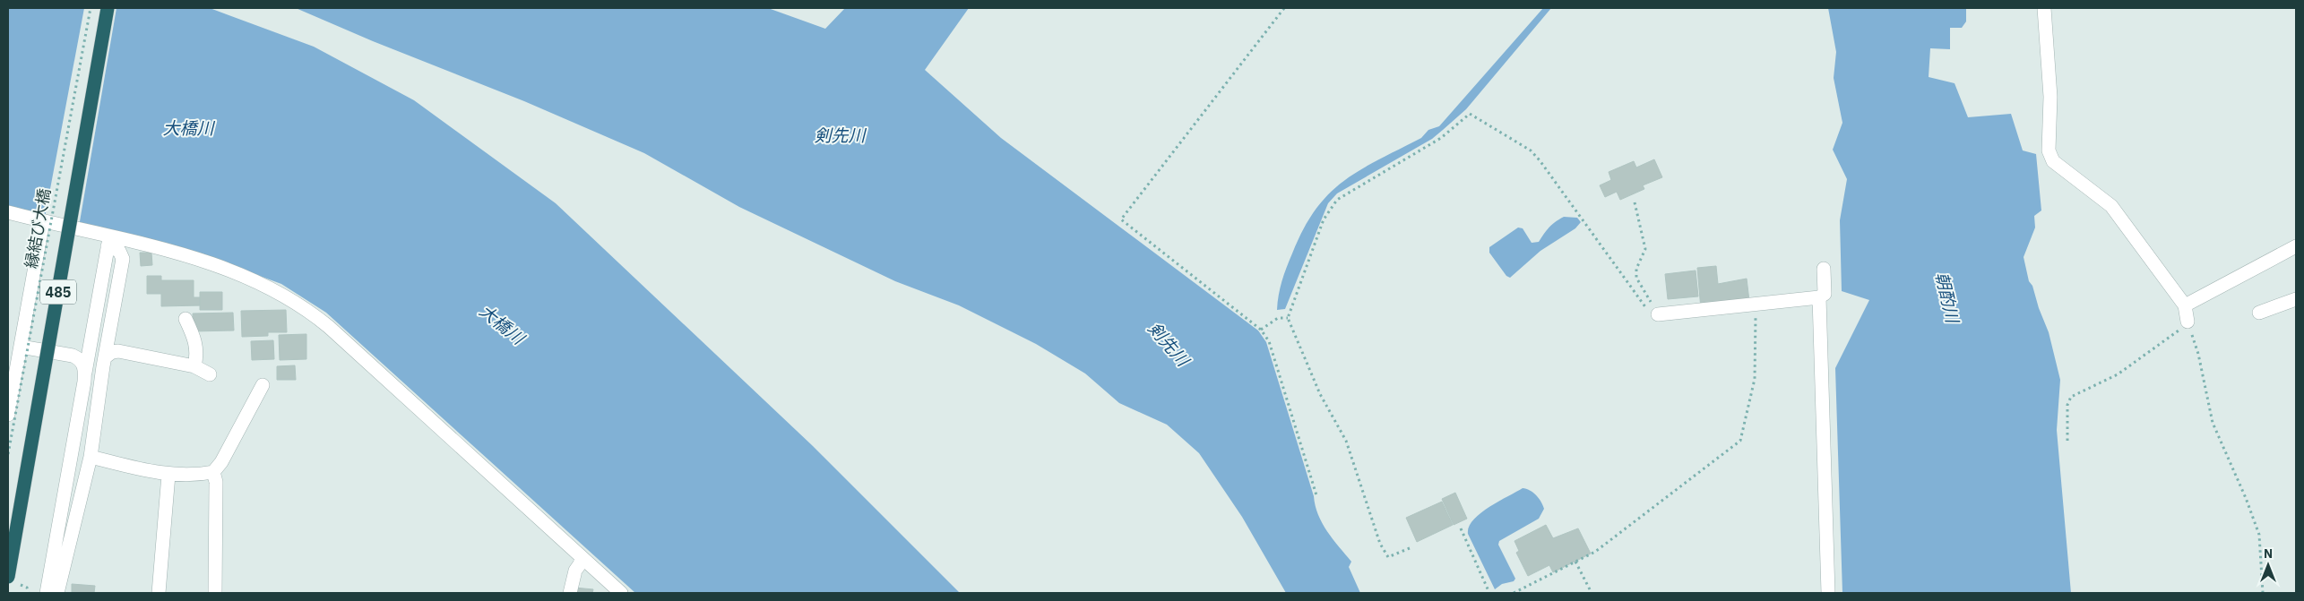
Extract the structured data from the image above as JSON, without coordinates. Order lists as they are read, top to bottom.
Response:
{
  "streets": {
    "highway": ["485"],
    "path": ["縁結び大橋"]
  },
  "water": ["大橋川", "剣先川", "朝酌川"],
  "north": "top"
}
